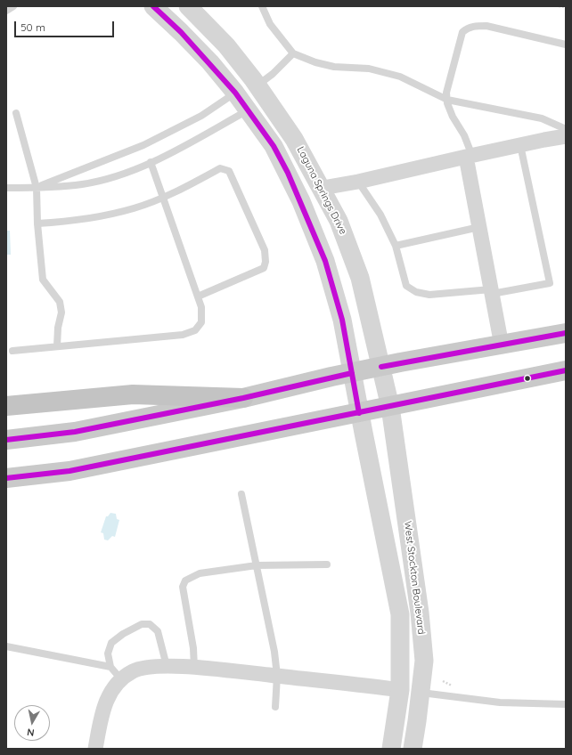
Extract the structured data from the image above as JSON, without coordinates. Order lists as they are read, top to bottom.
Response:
{
  "streets": {
    "street": ["Laguna Springs Drive", "West Stockton Boulevard"]
  },
  "crossings": [
    ["Laguna Springs Drive", "West Stockton Boulevard"]
  ],
  "scale_bar": "50 m",
  "north": "bottom"
}
